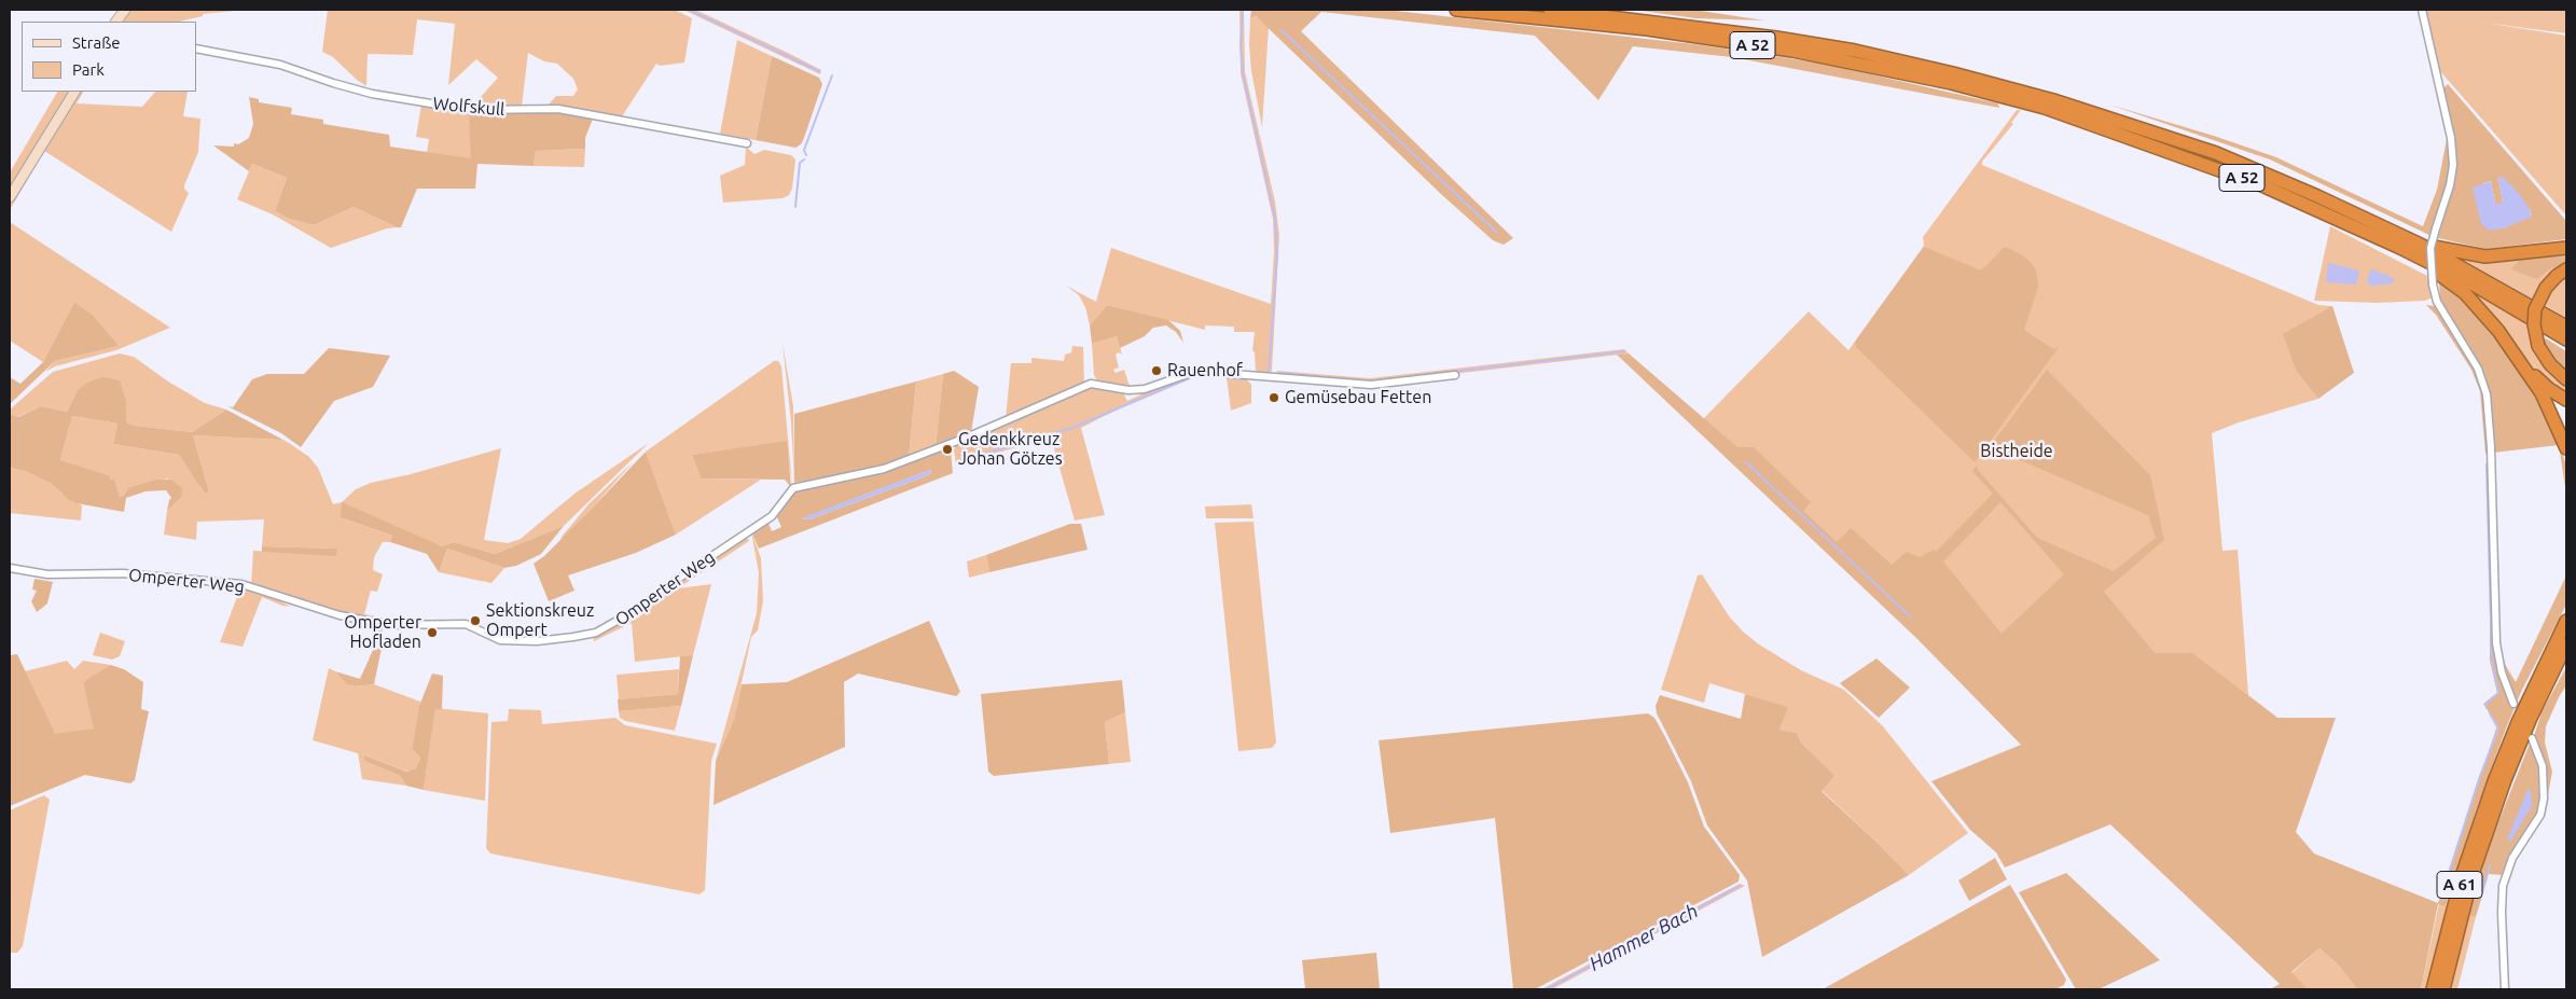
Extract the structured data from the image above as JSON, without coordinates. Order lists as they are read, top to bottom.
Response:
{
  "streets": {
    "highway": ["A 52", "A 61"],
    "street": ["Wolfskull", "Omperter Weg"]
  },
  "water": ["Hammer Bach"],
  "parks": ["Bistheide"],
  "places": [
    "Rauenhof",
    "Gemüsebau Fetten",
    "Gedenkkreuz Johan Götzes",
    "Sektionskreuz Ompert",
    "Omperter Hofladen"
  ],
  "legend": ["Straße", "Park"]
}
